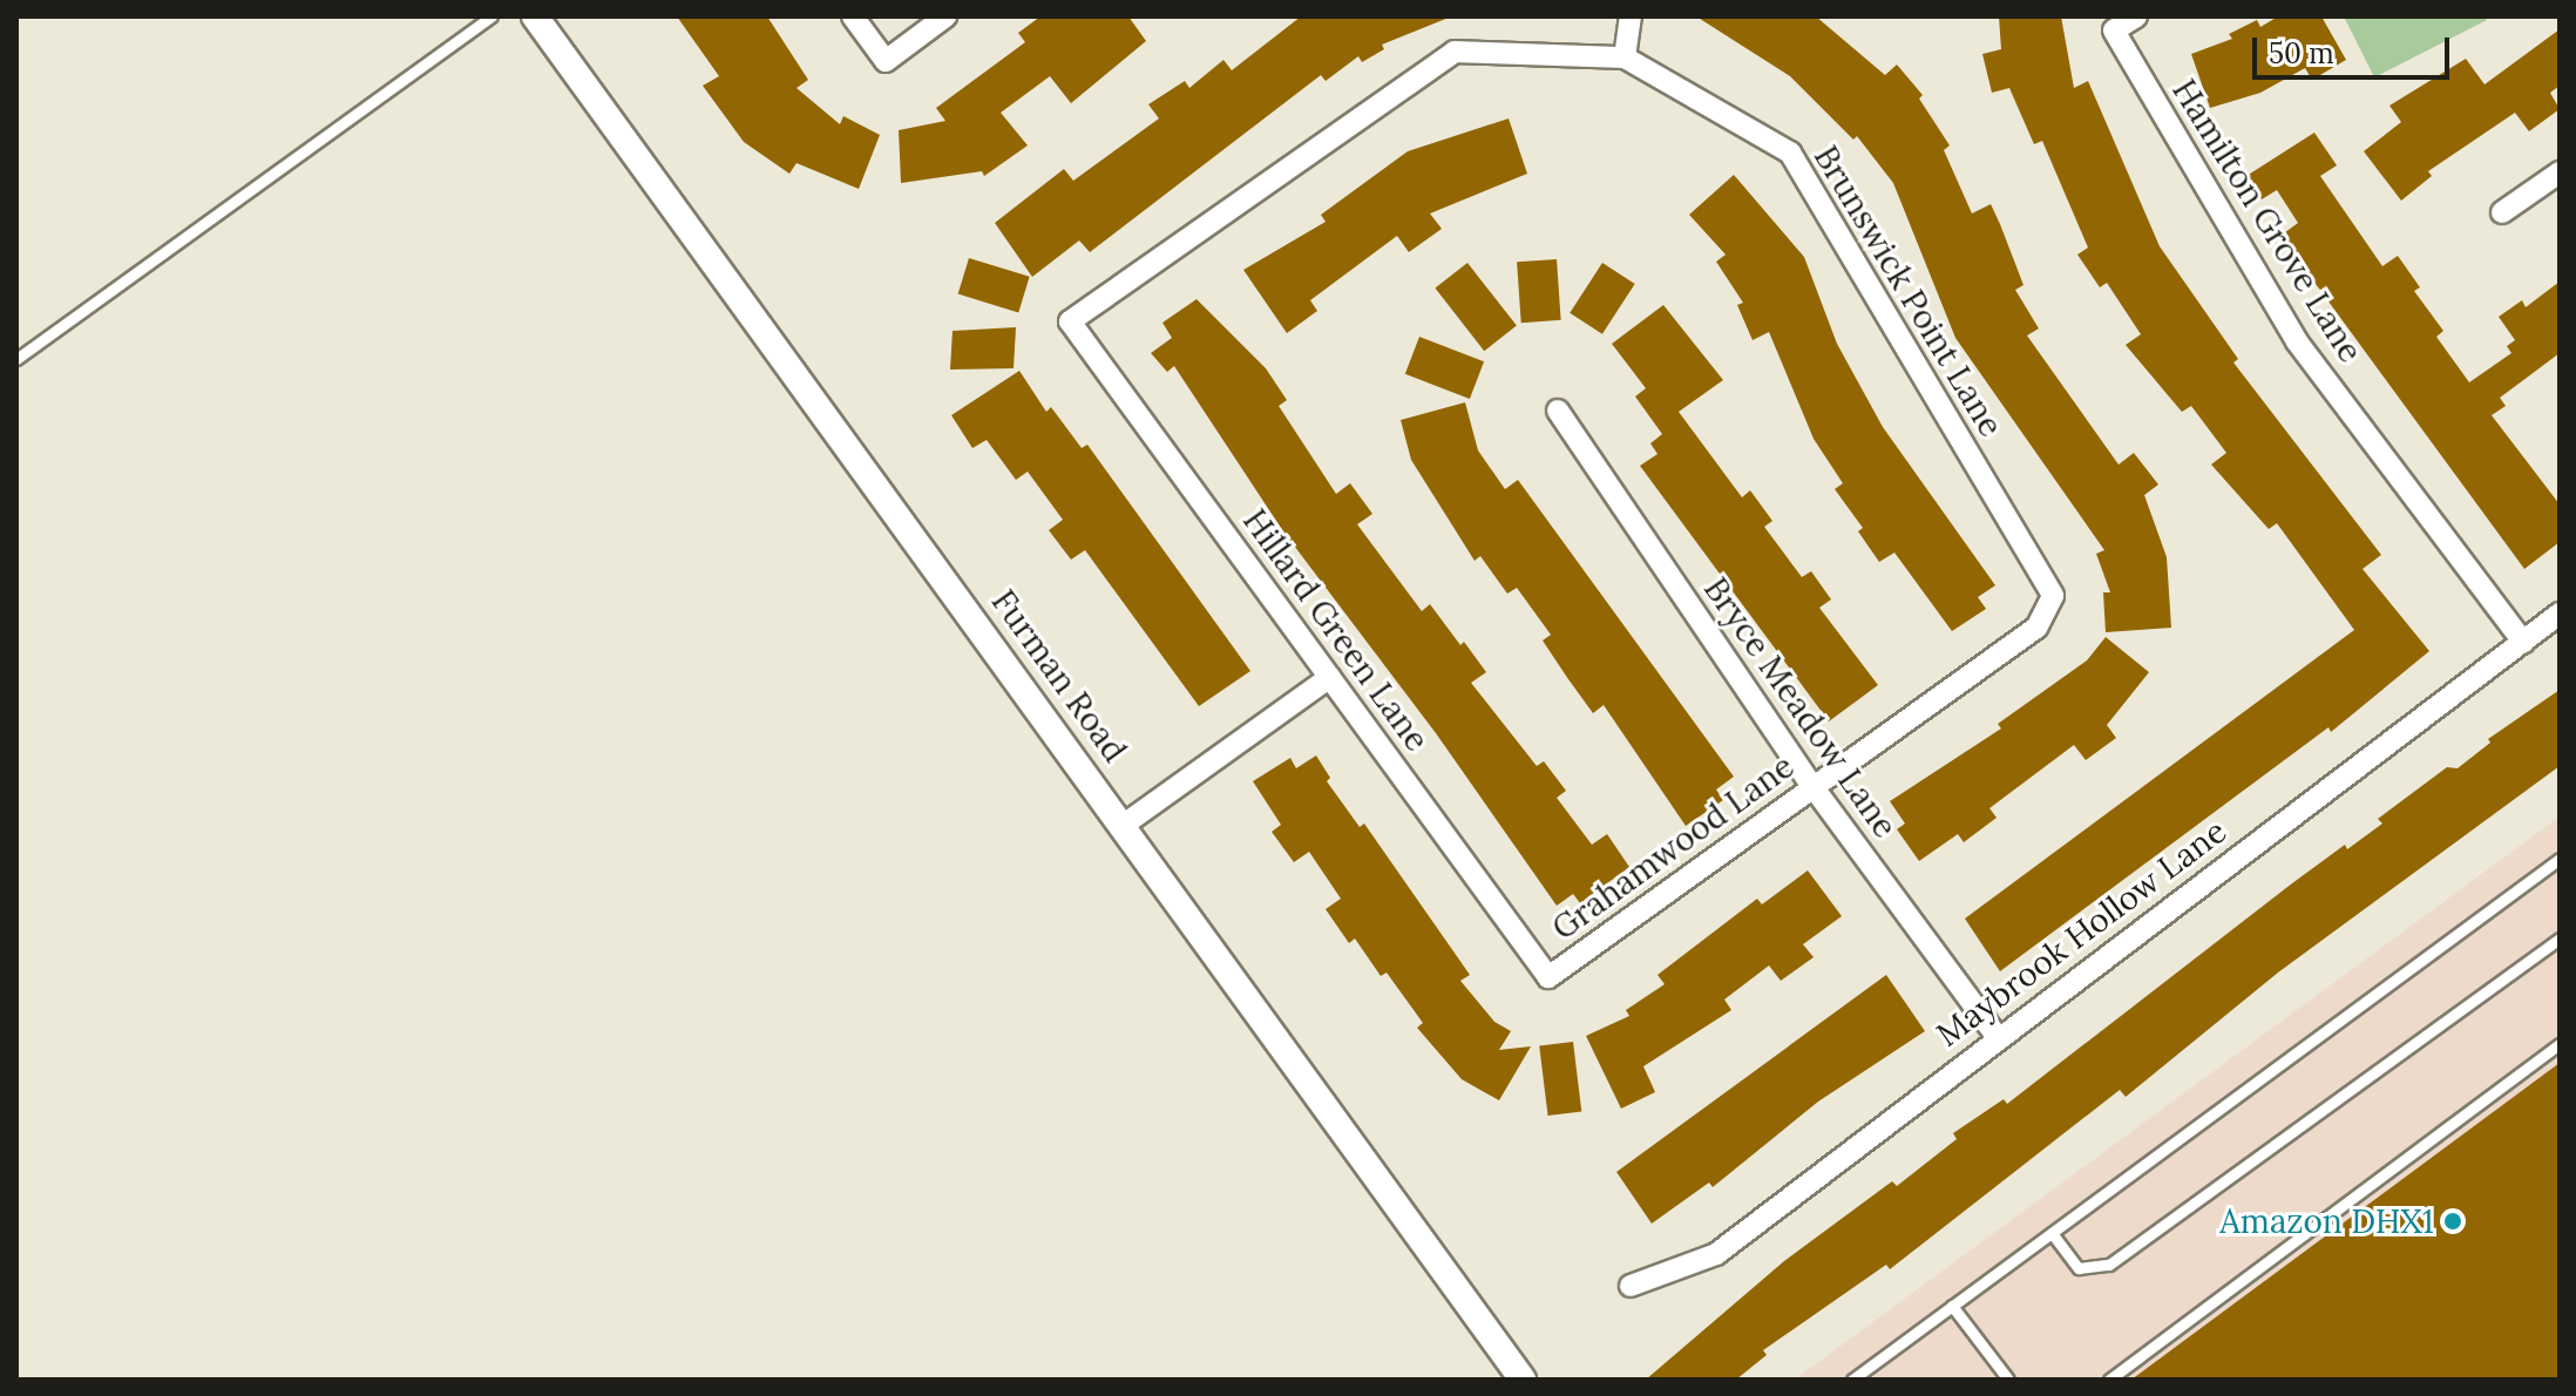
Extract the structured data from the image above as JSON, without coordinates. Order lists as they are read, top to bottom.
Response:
{
  "streets": {
    "street": [
      "Hamilton Grove Lane",
      "Brunswick Point Lane",
      "Hillard Green Lane",
      "Furman Road",
      "Bryce Meadow Lane",
      "Grahamwood Lane",
      "Maybrook Hollow Lane"
    ]
  },
  "crossings": [
    ["Hamilton Grove Lane", "Maybrook Hollow Lane"],
    ["Brunswick Point Lane", "Hillard Green Lane"],
    ["Brunswick Point Lane", "Grahamwood Lane"],
    ["Hillard Green Lane", "Grahamwood Lane"],
    ["Bryce Meadow Lane", "Grahamwood Lane"],
    ["Bryce Meadow Lane", "Maybrook Hollow Lane"]
  ],
  "places": ["Amazon DHX1"],
  "scale_bar": "50 m"
}
